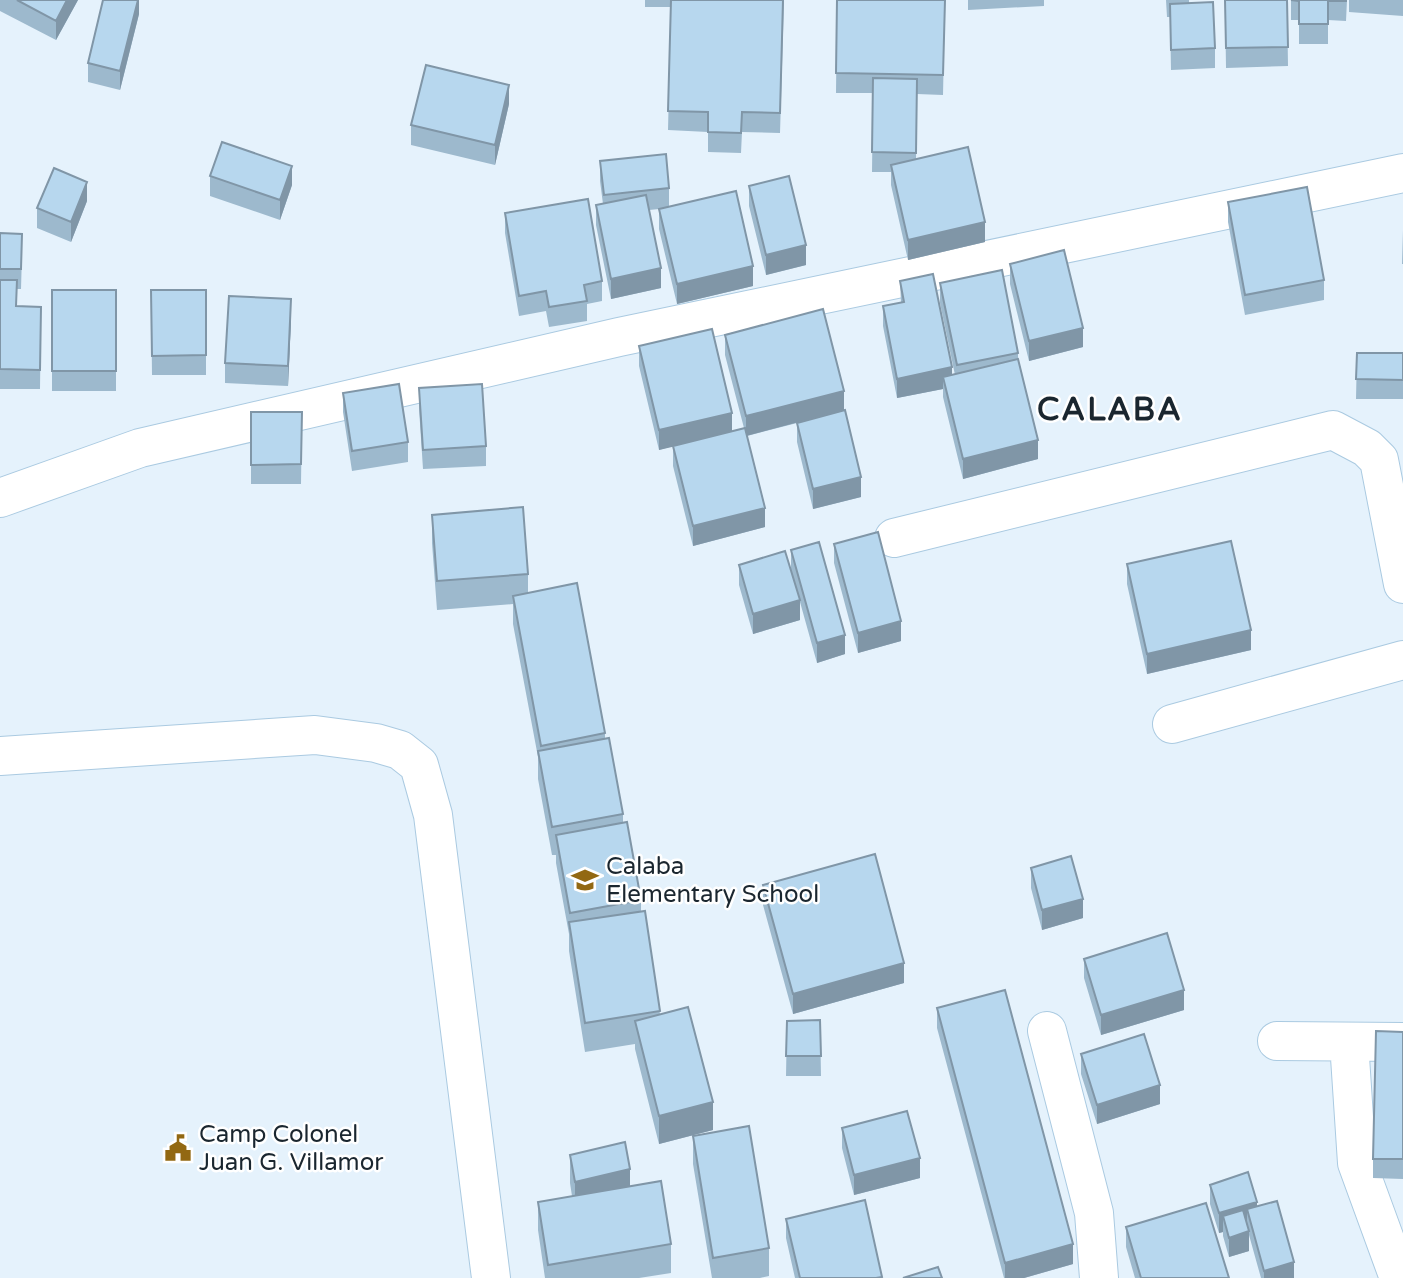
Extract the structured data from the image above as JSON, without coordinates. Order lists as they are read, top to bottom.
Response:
{
  "districts": ["CALABA"],
  "places": {
    "school or university": ["Calaba Elementary School"],
    "public building": ["Camp Colonel Juan G. Villamor"]
  }
}
